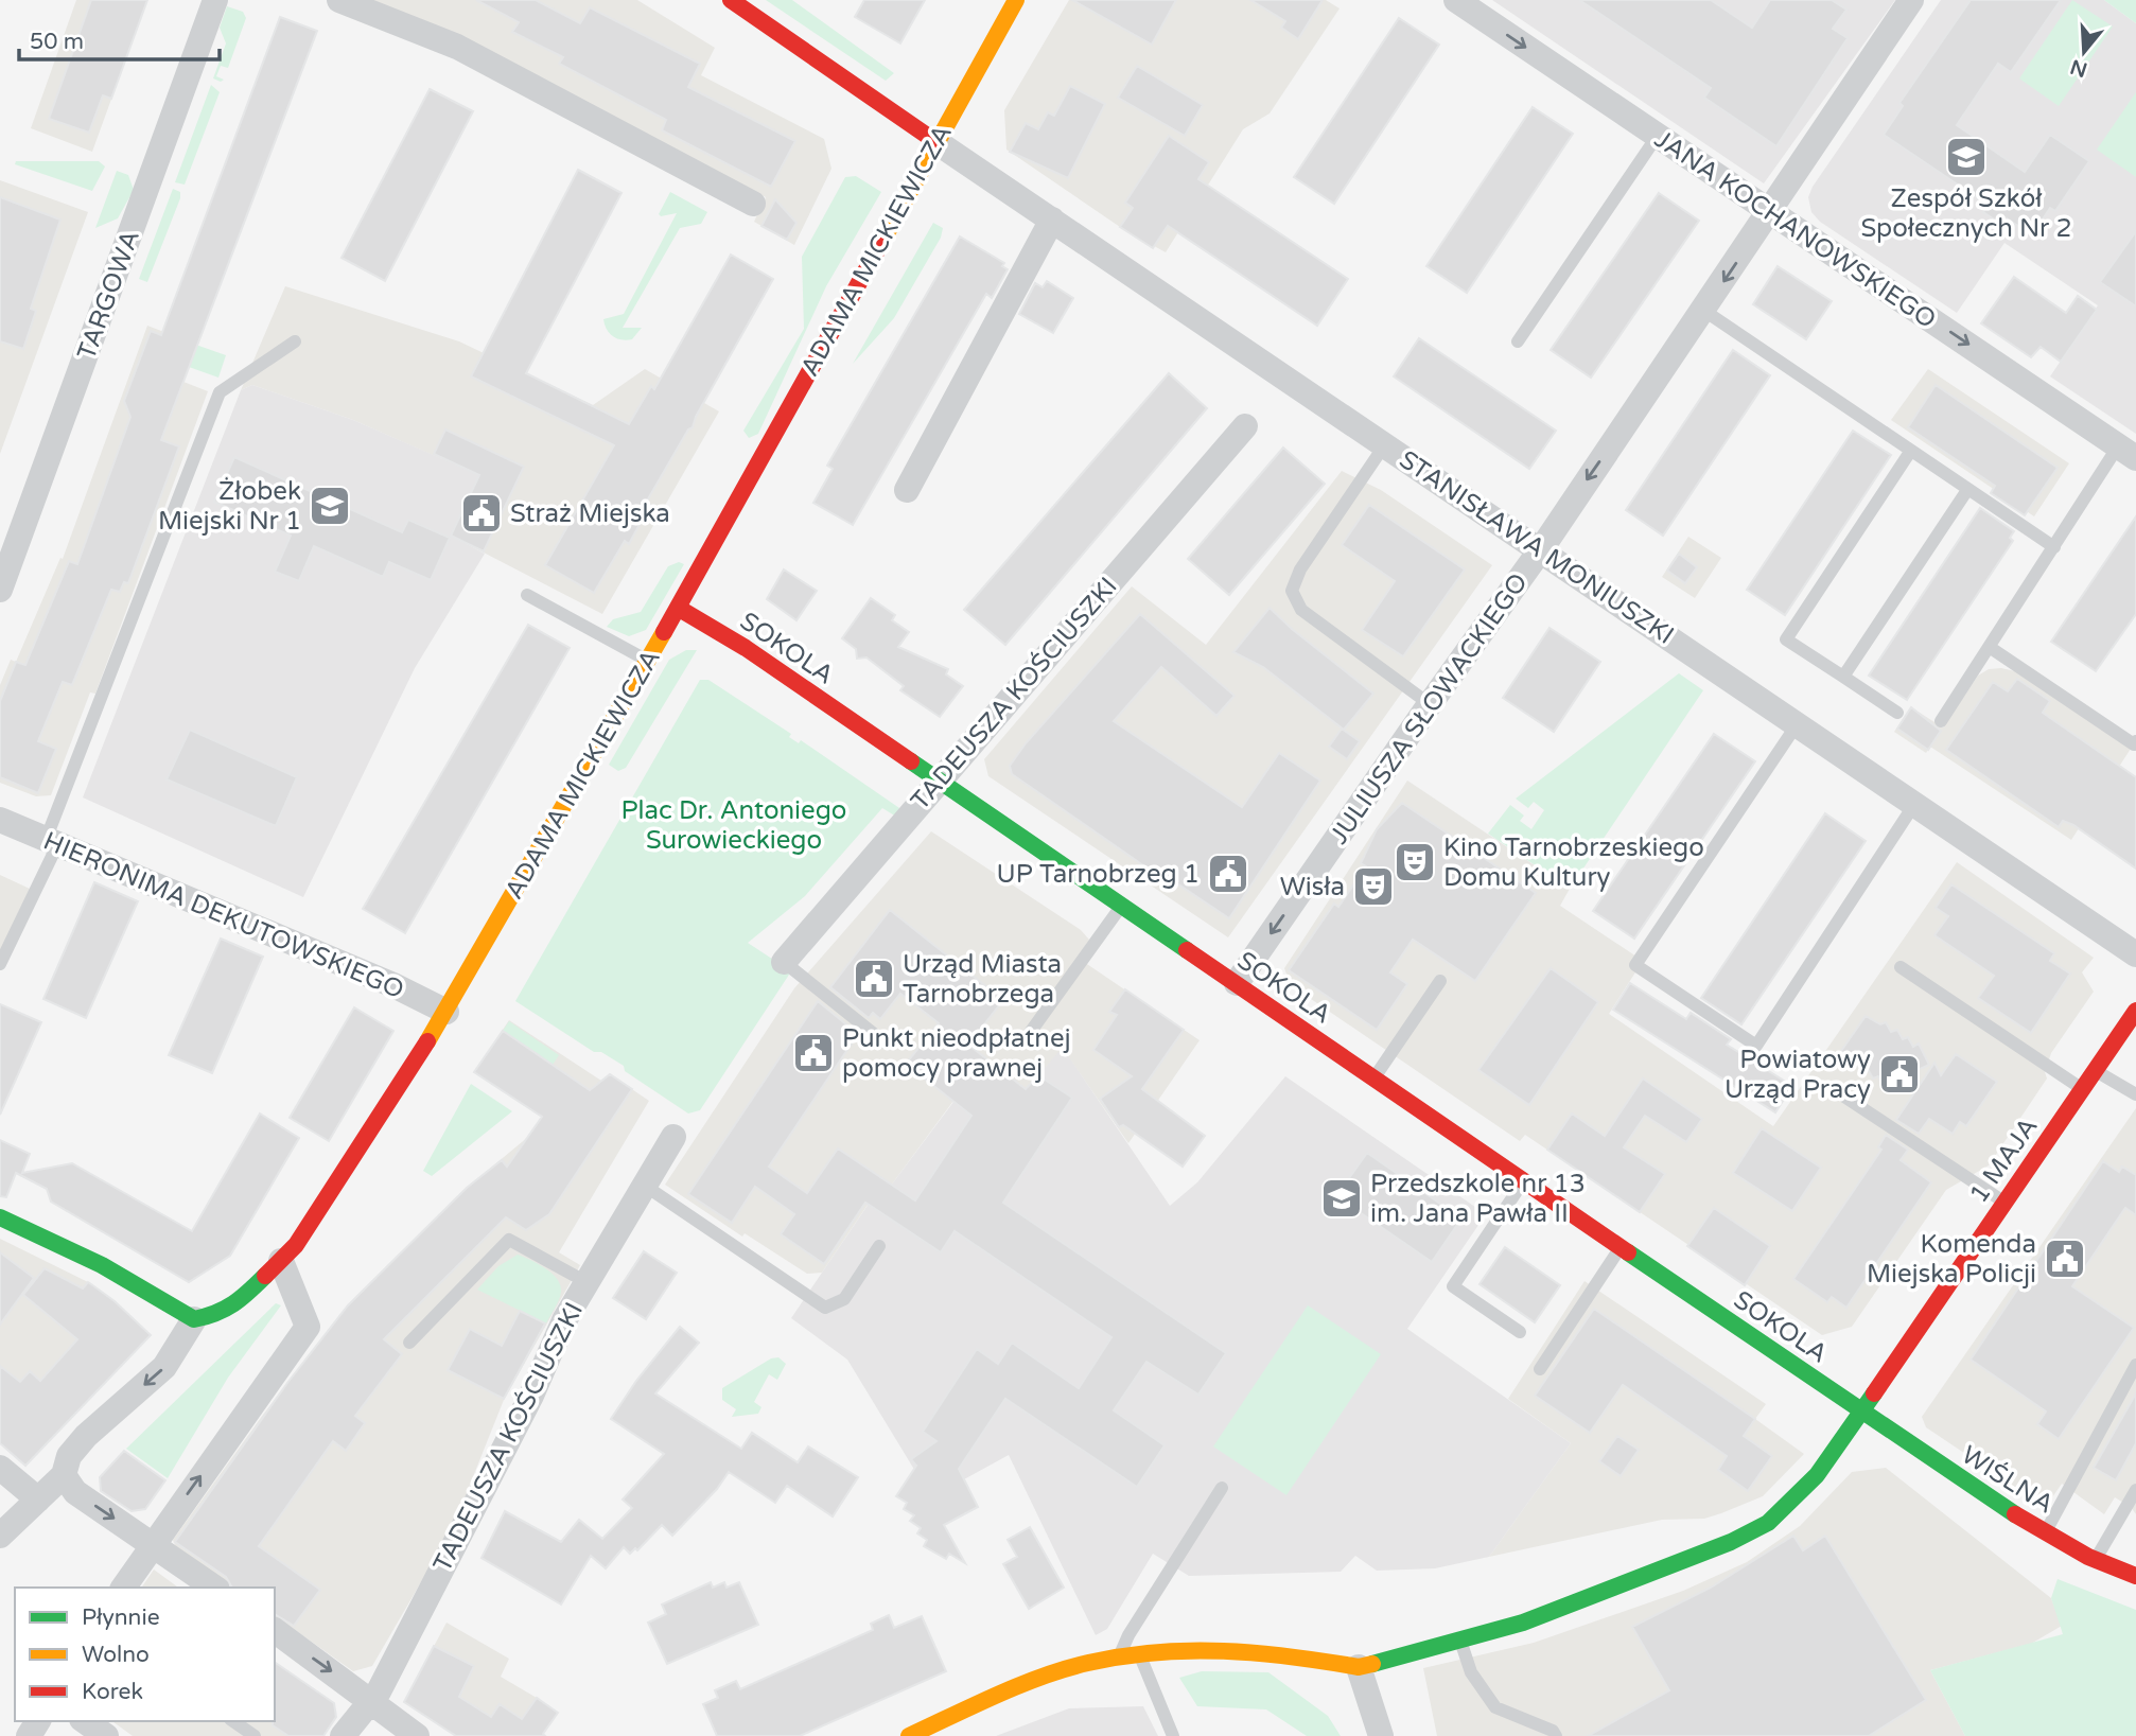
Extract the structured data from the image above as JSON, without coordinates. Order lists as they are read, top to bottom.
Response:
{
  "streets": {
    "street": [
      "JANA KOCHANOWSKIEGO",
      "ADAMA MICKIEWICZA",
      "TARGOWA",
      "STANISŁAWA MONIUSZKI",
      "SOKOLA",
      "TADEUSZA KOŚCIUSZKI",
      "JULIUSZA SŁOWACKIEGO",
      "HIERONIMA DEKUTOWSKIEGO",
      "1 MAJA",
      "WIŚLNA"
    ]
  },
  "crossings": [
    ["JANA KOCHANOWSKIEGO", "JULIUSZA SŁOWACKIEGO"],
    ["ADAMA MICKIEWICZA", "STANISŁAWA MONIUSZKI"],
    ["ADAMA MICKIEWICZA", "SOKOLA"],
    ["ADAMA MICKIEWICZA", "HIERONIMA DEKUTOWSKIEGO"],
    ["STANISŁAWA MONIUSZKI", "JULIUSZA SŁOWACKIEGO"],
    ["SOKOLA", "TADEUSZA KOŚCIUSZKI"],
    ["SOKOLA", "JULIUSZA SŁOWACKIEGO"],
    ["SOKOLA", "1 MAJA"],
    ["SOKOLA", "WIŚLNA"],
    ["1 MAJA", "WIŚLNA"]
  ],
  "one_way": ["JANA KOCHANOWSKIEGO", "JULIUSZA SŁOWACKIEGO"],
  "parks": ["Plac Dr. Antoniego Surowieckiego"],
  "places": {
    "school or university": ["Zespół Szkół Społecznych Nr 2", "Żłobek Miejski Nr 1", "Przedszkole nr 13 im. Jana Pawła II"],
    "public building": [
      "Straż Miejska",
      "UP Tarnobrzeg 1",
      "Urząd Miasta Tarnobrzega",
      "Punkt nieodpłatnej pomocy prawnej",
      "Powiatowy Urząd Pracy",
      "Komenda Miejska Policji"
    ],
    "theatre": ["Kino Tarnobrzeskiego Domu Kultury", "Wisła"]
  },
  "legend": ["Płynnie", "Wolno", "Korek"],
  "scale_bar": "50 m",
  "north": "bottom"
}
